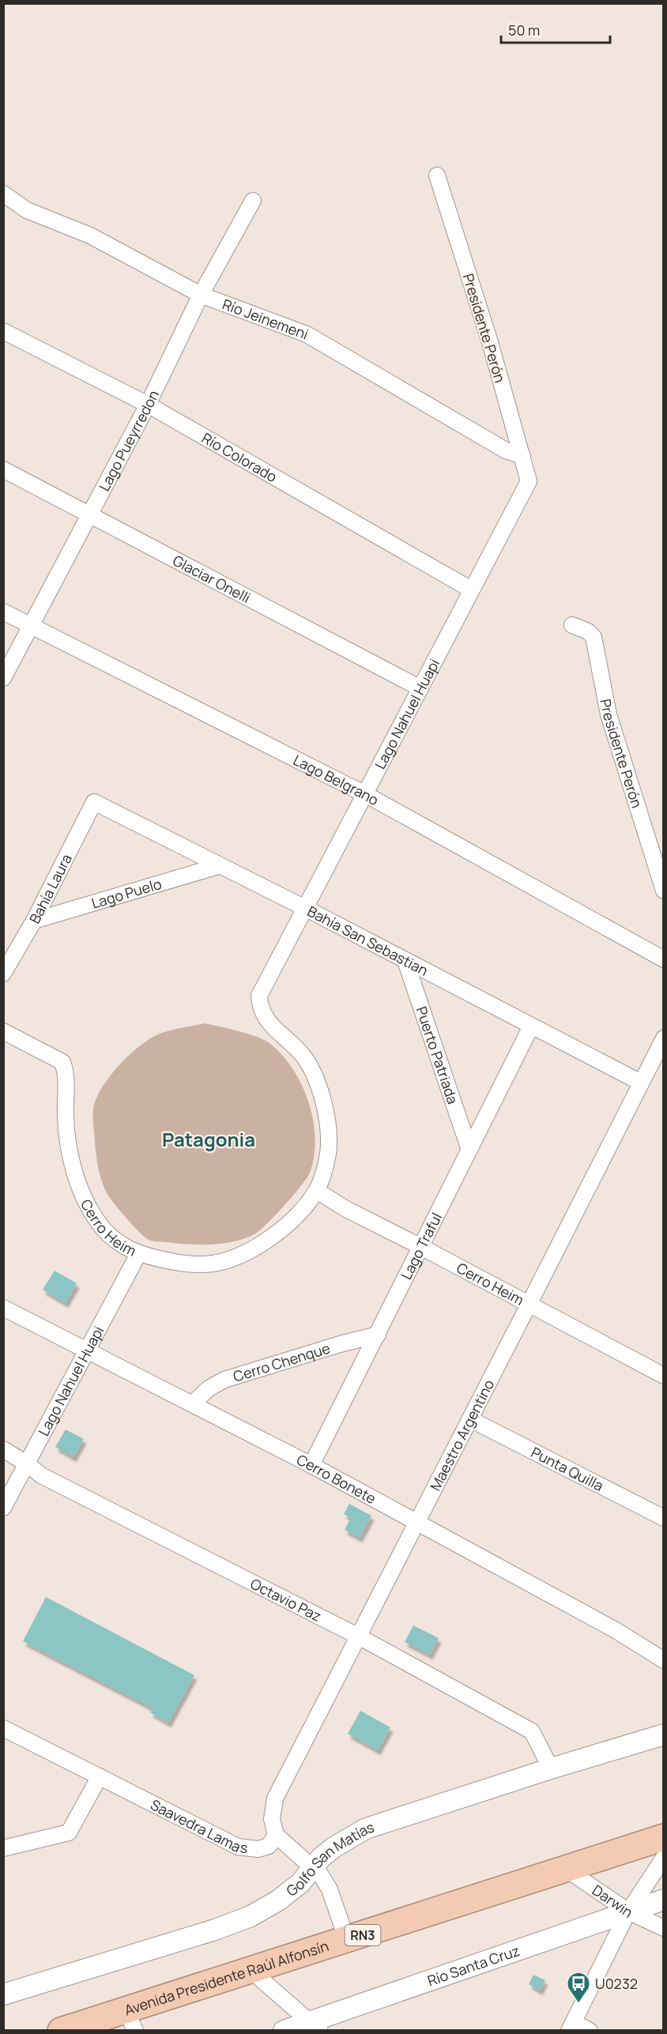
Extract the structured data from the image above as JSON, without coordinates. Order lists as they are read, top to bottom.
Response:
{
  "streets": {
    "highway": ["RN3", "Avenida Presidente Raúl Alfonsín"],
    "street": [
      "Río Jeinemeni",
      "Presidente Perón",
      "Lago Pueyrredon",
      "Río Colorado",
      "Glaciar Onelli",
      "Lago Nahuel Huapi",
      "Lago Belgrano",
      "Bahía Laura",
      "Lago Puelo",
      "Bahía San Sebastian",
      "Puerto Patriada",
      "Cerro Heim",
      "Lago Traful",
      "Cerro Chenque",
      "Maestro Argentino",
      "Punta Quilla",
      "Cerro Bonete",
      "Octavio Paz",
      "Saavedra Lamas",
      "Golfo San Matías",
      "Darwin",
      "Río Santa Cruz"
    ]
  },
  "crossings": [
    ["Río Jeinemeni", "Presidente Perón"],
    ["Río Jeinemeni", "Lago Pueyrredon"],
    ["Presidente Perón", "Lago Nahuel Huapi"],
    ["Lago Pueyrredon", "Río Colorado"],
    ["Lago Pueyrredon", "Glaciar Onelli"],
    ["Lago Pueyrredon", "Lago Belgrano"],
    ["Río Colorado", "Lago Nahuel Huapi"],
    ["Glaciar Onelli", "Lago Nahuel Huapi"],
    ["Lago Nahuel Huapi", "Lago Belgrano"],
    ["Lago Nahuel Huapi", "Bahía San Sebastian"],
    ["Lago Nahuel Huapi", "Cerro Heim"],
    ["Lago Nahuel Huapi", "Cerro Bonete"],
    ["Lago Nahuel Huapi", "Octavio Paz"],
    ["Bahía Laura", "Lago Puelo"],
    ["Bahía Laura", "Bahía San Sebastian"],
    ["Lago Puelo", "Bahía San Sebastian"],
    ["Bahía San Sebastian", "Puerto Patriada"],
    ["Bahía San Sebastian", "Lago Traful"],
    ["Bahía San Sebastian", "Maestro Argentino"],
    ["Puerto Patriada", "Lago Traful"],
    ["Cerro Heim", "Lago Traful"],
    ["Cerro Heim", "Maestro Argentino"],
    ["Lago Traful", "Cerro Chenque"],
    ["Lago Traful", "Cerro Bonete"],
    ["Cerro Chenque", "Cerro Bonete"],
    ["Maestro Argentino", "Punta Quilla"],
    ["Maestro Argentino", "Cerro Bonete"],
    ["Maestro Argentino", "Octavio Paz"],
    ["Maestro Argentino", "Saavedra Lamas"],
    ["Octavio Paz", "Golfo San Matías"],
    ["Darwin", "Río Santa Cruz"],
    ["Darwin", "Avenida Presidente Raúl Alfonsín"]
  ],
  "districts": ["Patagonia"],
  "places": {
    "bus stop": ["U0232"]
  },
  "scale_bar": "50 m"
}
